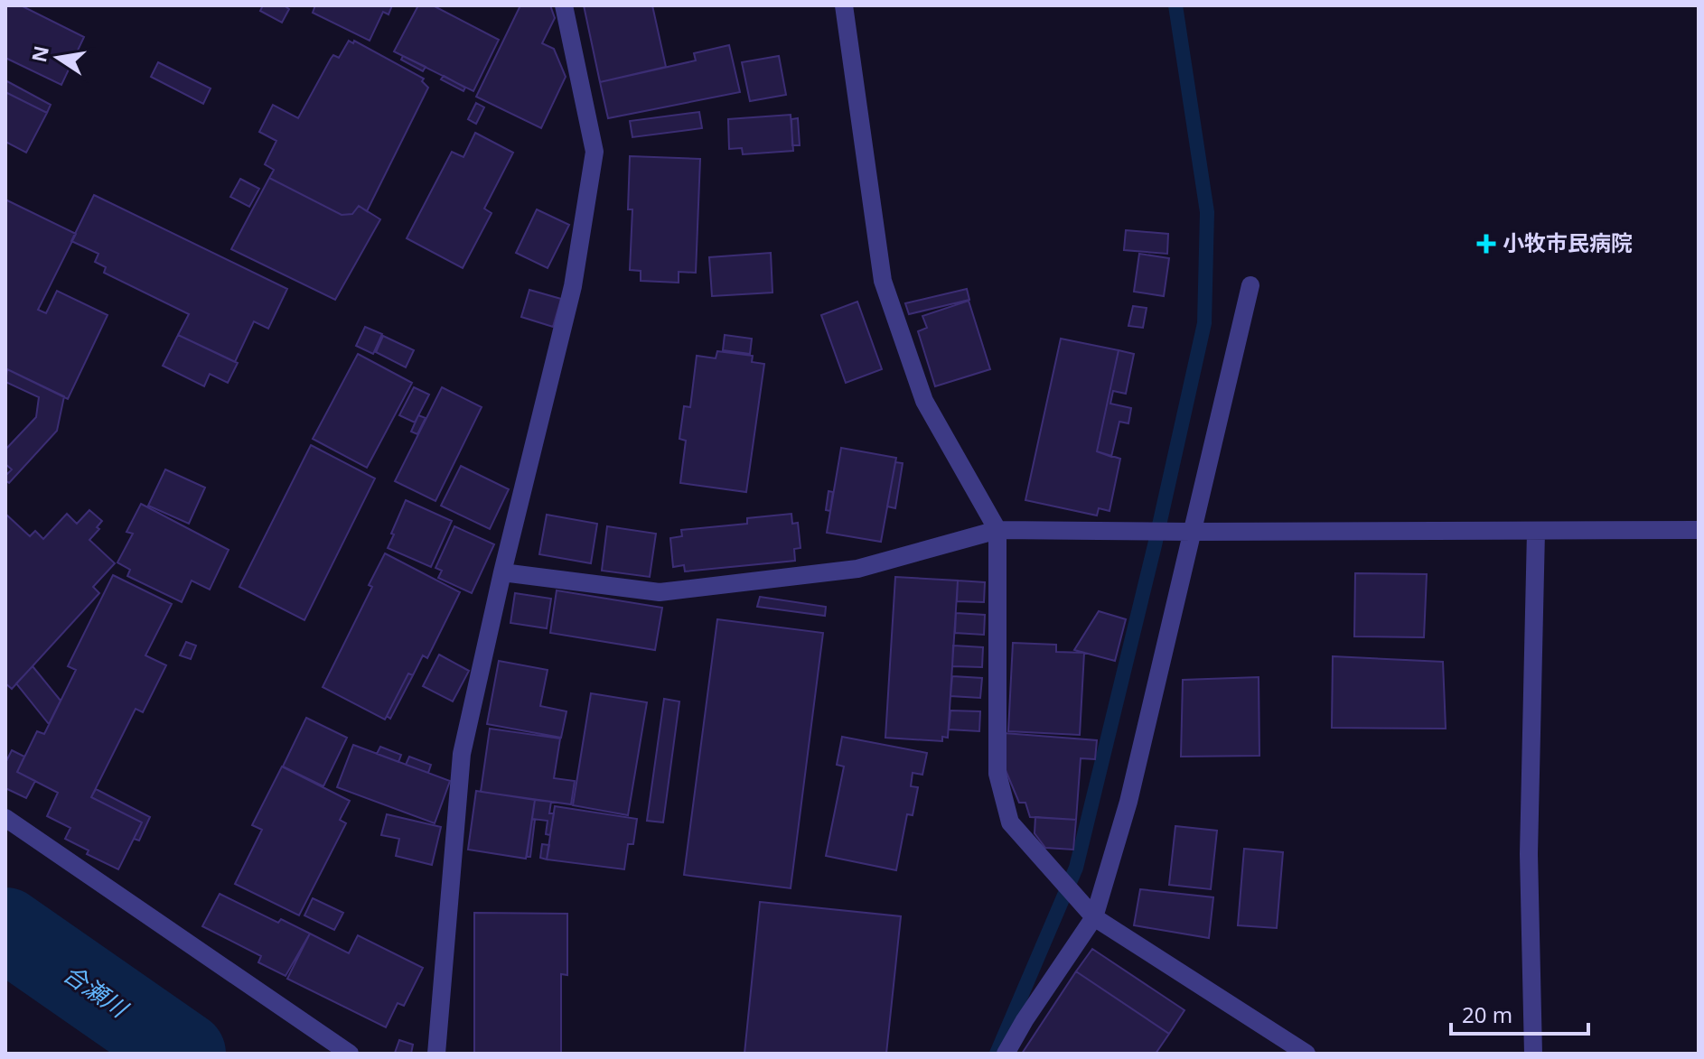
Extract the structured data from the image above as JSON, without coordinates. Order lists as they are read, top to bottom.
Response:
{
  "water": ["合瀬川"],
  "places": {
    "health": ["小牧市民病院"]
  },
  "scale_bar": "20 m",
  "north": "left"
}
